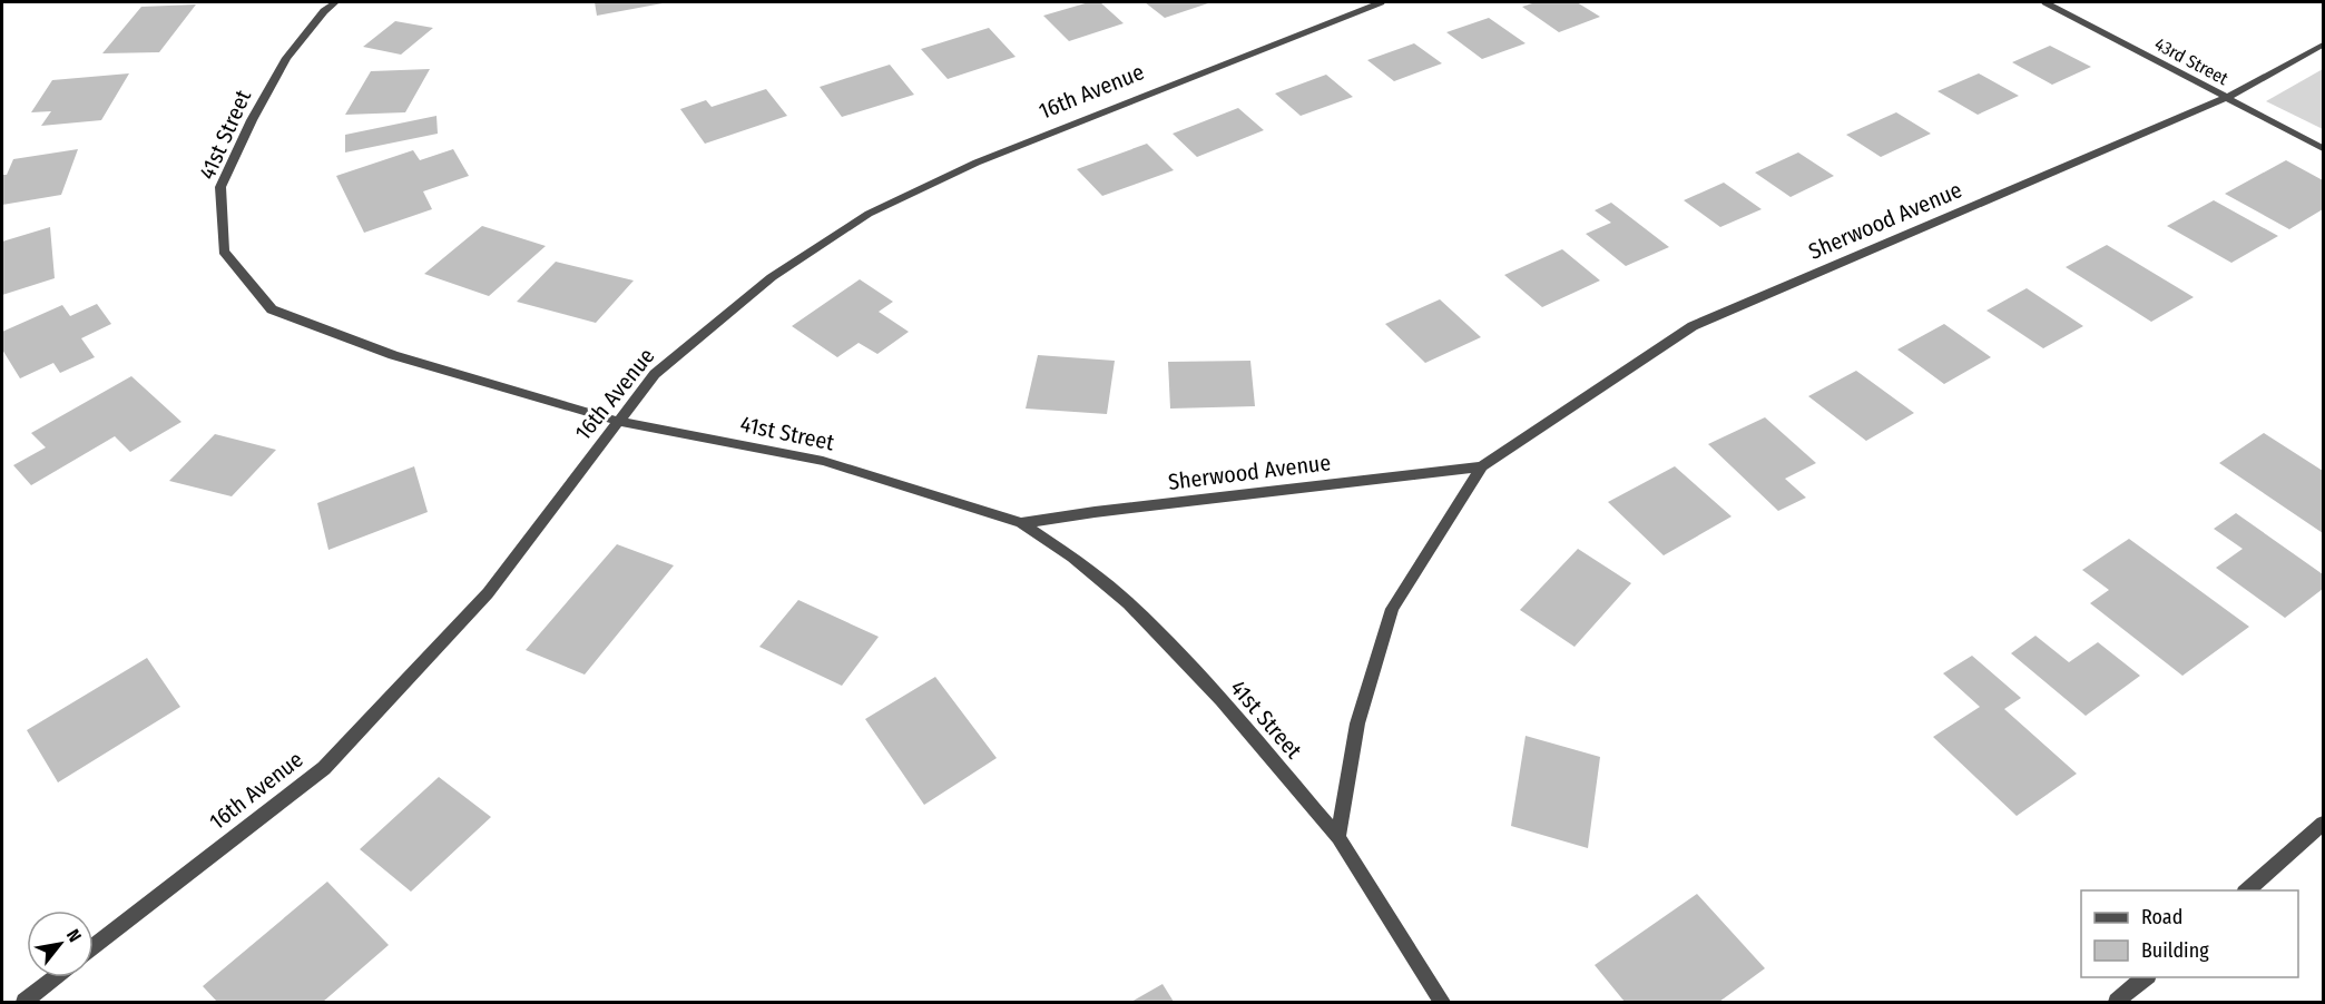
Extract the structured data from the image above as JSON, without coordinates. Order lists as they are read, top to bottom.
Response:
{
  "streets": {
    "street": [
      "43rd Street",
      "16th Avenue",
      "41st Street",
      "Sherwood Avenue"
    ]
  },
  "crossings": [
    ["43rd Street", "Sherwood Avenue"],
    ["16th Avenue", "41st Street"],
    ["41st Street", "Sherwood Avenue"]
  ],
  "legend": ["Road", "Building"],
  "north": "top right"
}
